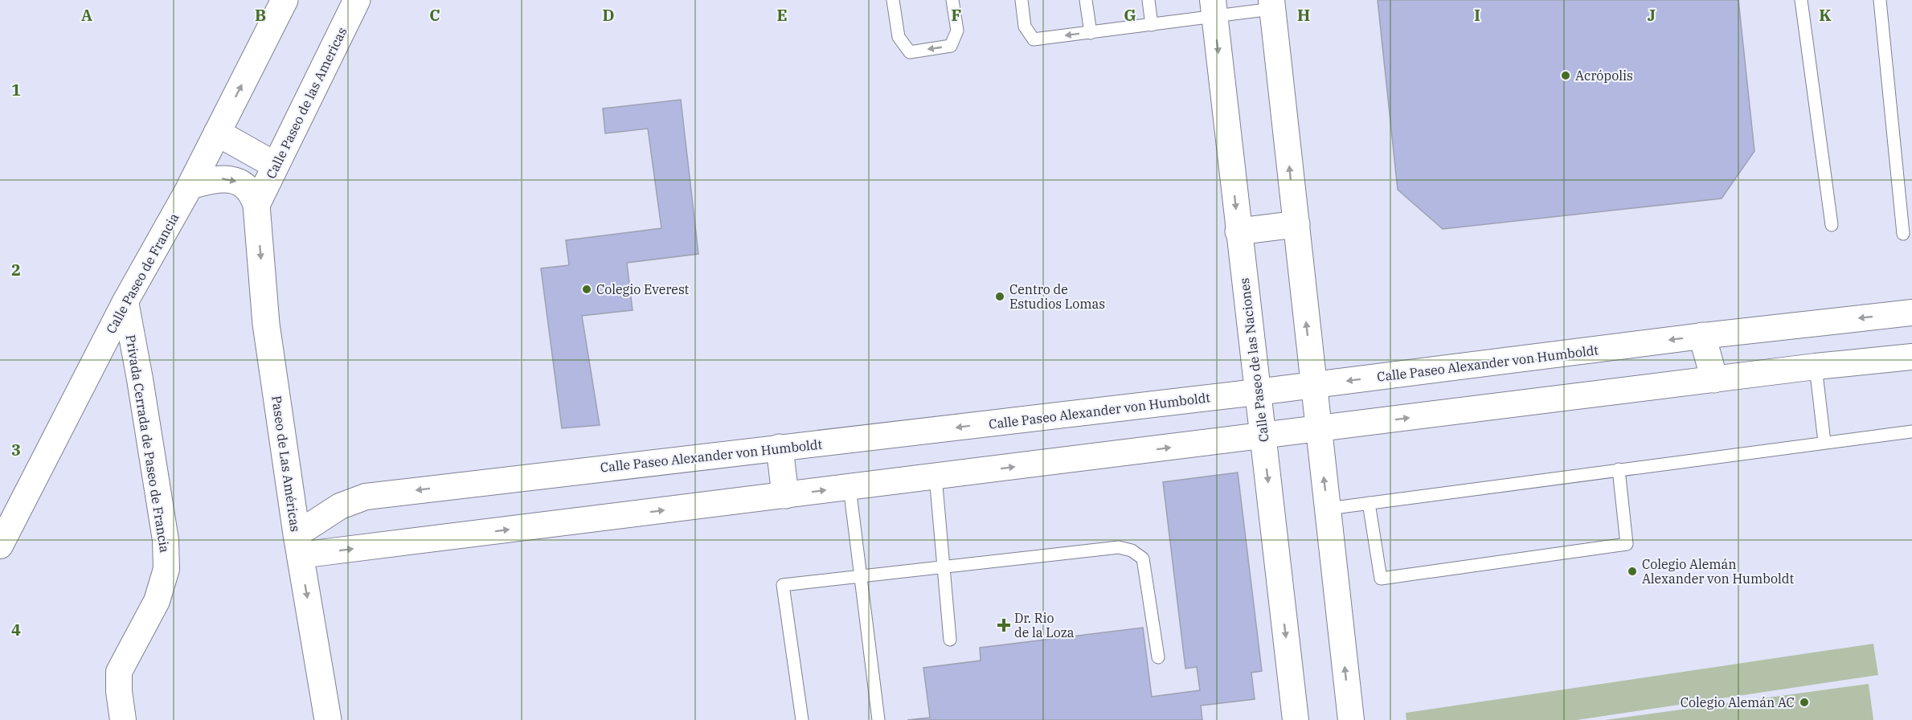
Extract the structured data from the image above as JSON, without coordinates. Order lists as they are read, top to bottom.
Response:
{
  "streets": {
    "street": [
      "Calle Paseo de las Americas",
      "Calle Paseo de Francia",
      "Calle Paseo de las Naciones",
      "Calle Paseo Alexander von Humboldt",
      "Privada Cerrada de Paseo de Francia",
      "Paseo de Las Américas"
    ]
  },
  "crossings": [
    ["Calle Paseo de las Americas", "Paseo de Las Américas"],
    ["Calle Paseo de Francia", "Privada Cerrada de Paseo de Francia"],
    ["Calle Paseo de las Naciones", "Calle Paseo Alexander von Humboldt"],
    ["Calle Paseo Alexander von Humboldt", "Paseo de Las Américas"]
  ],
  "one_way": ["Paseo de Las Américas"],
  "places": {
    "other": [
      "Acrópolis",
      "Colegio Everest",
      "Centro de Estudios Lomas",
      "Colegio Alemán Alexander von Humboldt",
      "Colegio Alemán AC"
    ],
    "health": ["Dr. Rio de la Loza"]
  },
  "grid": {
    "columns": [
      "A",
      "B",
      "C",
      "D",
      "E",
      "F",
      "G",
      "H",
      "I",
      "J",
      "K"
    ],
    "rows": [
      "1",
      "2",
      "3",
      "4"
    ]
  }
}
